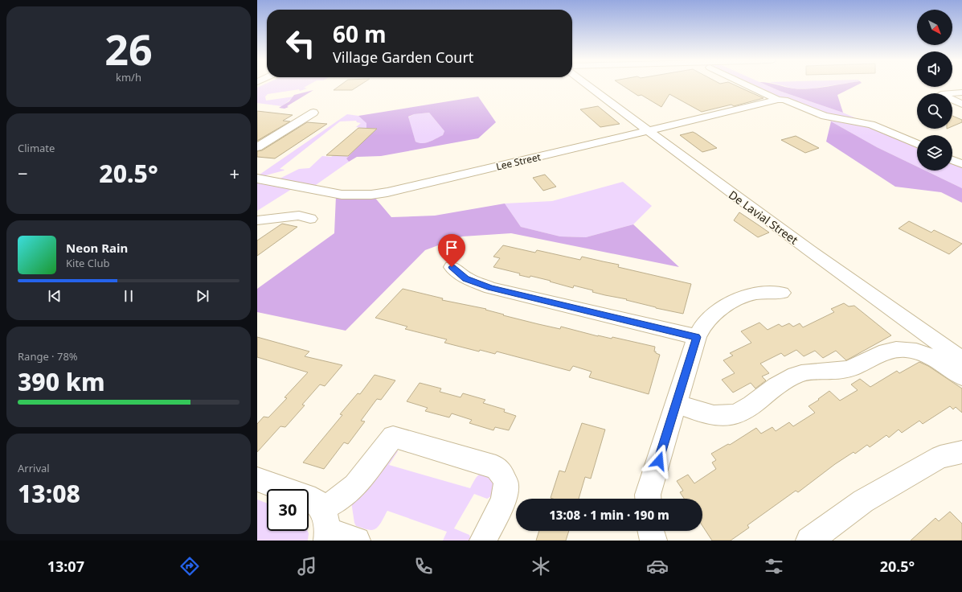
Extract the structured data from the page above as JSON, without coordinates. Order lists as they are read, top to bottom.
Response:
{
  "streets": {
    "street": ["Lee Street", "De Lavial Street"]
  },
  "crossings": [
    ["Lee Street", "De Lavial Street"]
  ],
  "north": "bottom right",
  "page": {
    "tile": [
      ["26", "km/h"],
      "Climate",
      ["Range · 78%", "390 km"],
      ["Arrival", "13:08"]
    ],
    "turn": ["60 m", "Village Garden Court"],
    "heat": ["−", "20.5°", "+"],
    "song": ["Neon Rain", "Kite Club"],
    "limit": "30",
    "trip": "13:08 · 1 min · 190 m",
    "tabs": ["13:07", "20.5°"]
  }
}
